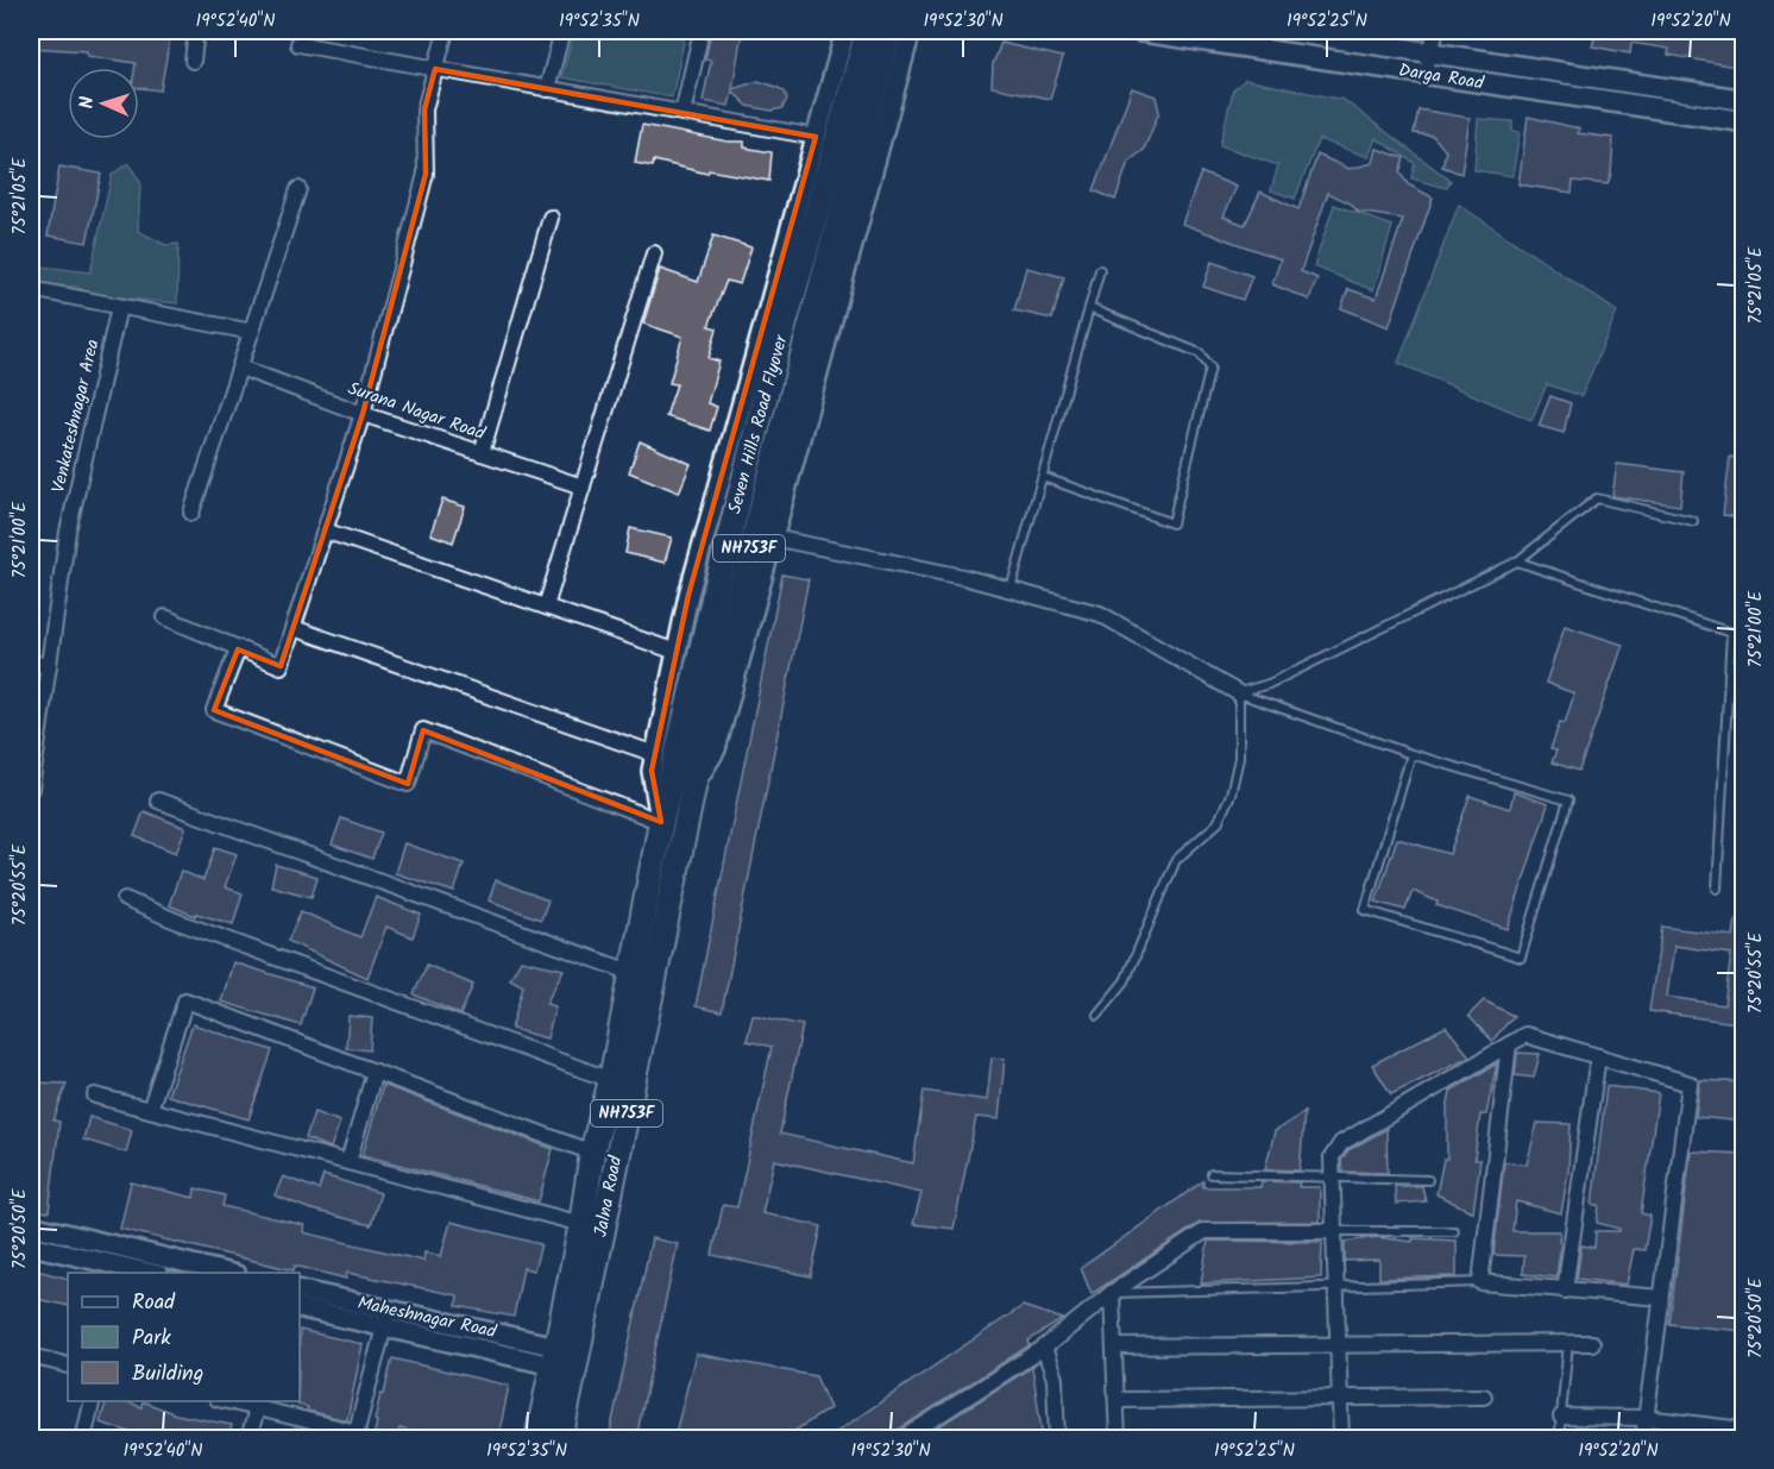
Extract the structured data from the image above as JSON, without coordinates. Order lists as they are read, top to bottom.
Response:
{
  "streets": {
    "highway": ["Seven Hills Road Flyover", "NH753F", "Jalna Road"],
    "main road": ["Darga Road"],
    "street": ["Surana Nagar Road", "Venkateshnagar Area", "Maheshnagar Road"]
  },
  "crossings": [
    ["Seven Hills Road Flyover", "Jalna Road"],
    ["Jalna Road", "Maheshnagar Road"]
  ],
  "legend": ["Road", "Park", "Building"],
  "north": "left",
  "coordinates": [
    "19°52'40\"N",
    "19°52'35\"N",
    "19°52'30\"N",
    "19°52'25\"N",
    "19°52'20\"N",
    "75°21'05\"E",
    "75°21'00\"E",
    "75°20'55\"E",
    "75°20'50\"E"
  ]
}
